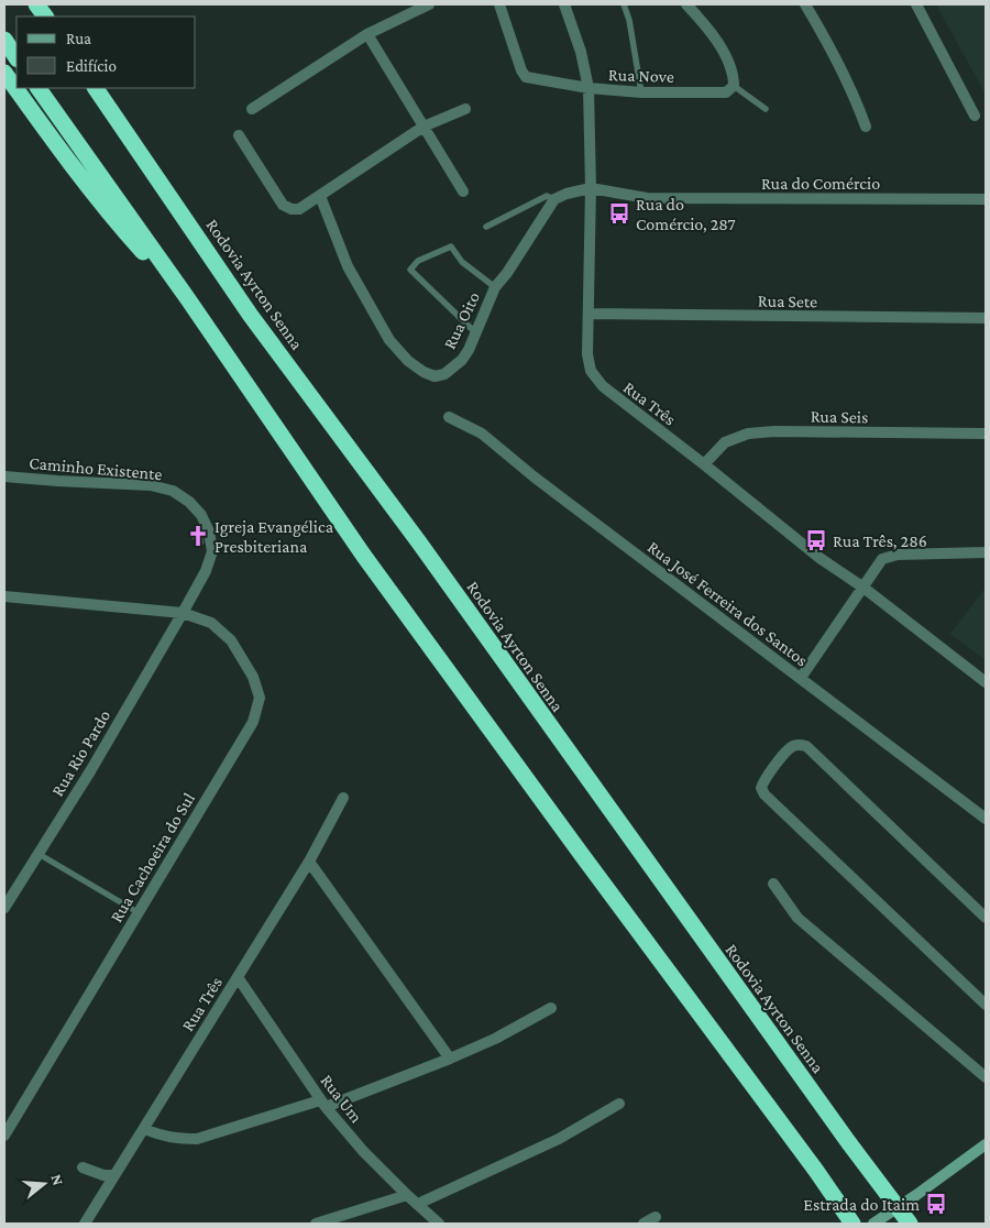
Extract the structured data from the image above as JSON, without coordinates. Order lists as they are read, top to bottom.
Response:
{
  "streets": {
    "highway": ["Rodovia Ayrton Senna"],
    "street": [
      "Rua Nove",
      "Rua do Comércio",
      "Rua Sete",
      "Rua Oito",
      "Rua Três",
      "Rua Seis",
      "Caminho Existente",
      "Rua José Ferreira dos Santos",
      "Rua Rio Pardo",
      "Rua Cachoeira do Sul",
      "Rua Um"
    ]
  },
  "crossings": [
    ["Rua Nove", "Rua Três"],
    ["Rua do Comércio", "Rua Três"],
    ["Rua Sete", "Rua Três"],
    ["Rua Três", "Rua Seis"],
    ["Rua Três", "Rua Um"],
    ["Caminho Existente", "Rua Rio Pardo"],
    ["Caminho Existente", "Rua Cachoeira do Sul"],
    ["Rua Rio Pardo", "Rua Cachoeira do Sul"]
  ],
  "places": {
    "bus stop": ["Rua do Comércio, 287", "Rua Três, 286", "Estrada do Itaim"],
    "church": ["Igreja Evangélica Presbiteriana"]
  },
  "legend": ["Rua", "Edifício"],
  "north": "right"
}
